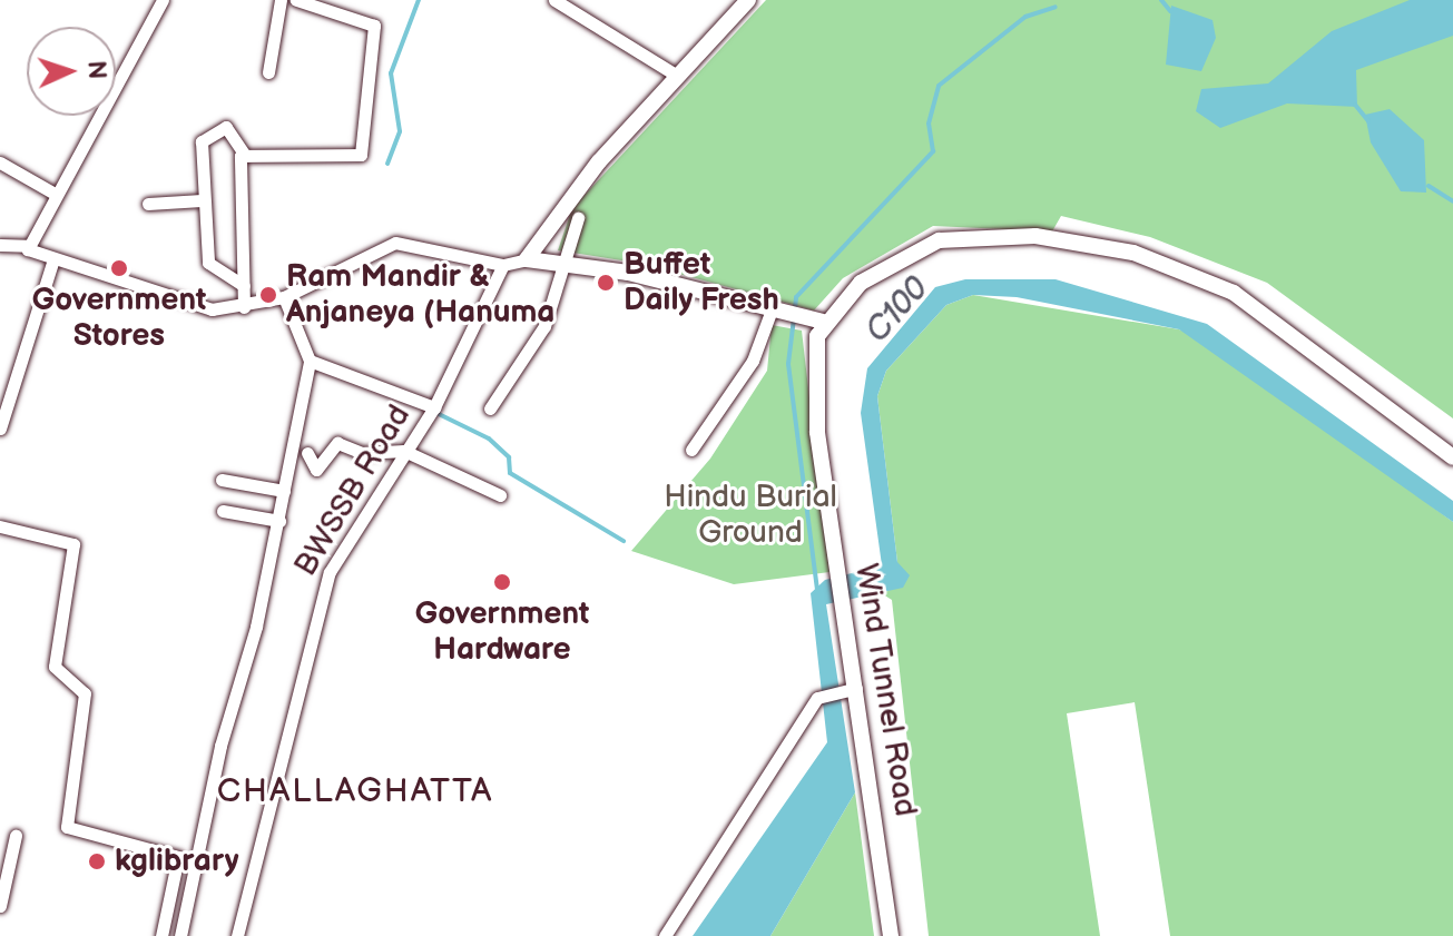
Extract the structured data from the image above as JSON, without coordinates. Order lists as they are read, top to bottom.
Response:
{
  "streets": {
    "street": ["BWSSB Road", "Wind Tunnel Road"]
  },
  "districts": ["CHALLAGHATTA"],
  "water": ["C100"],
  "parks": ["Hindu Burial Ground"],
  "places": [
    "Government Stores",
    "Buffet Daily Fresh",
    "Ram Mandir & Anjaneya (Hanuma",
    "Government Hardware",
    "kglibrary"
  ],
  "north": "right"
}
